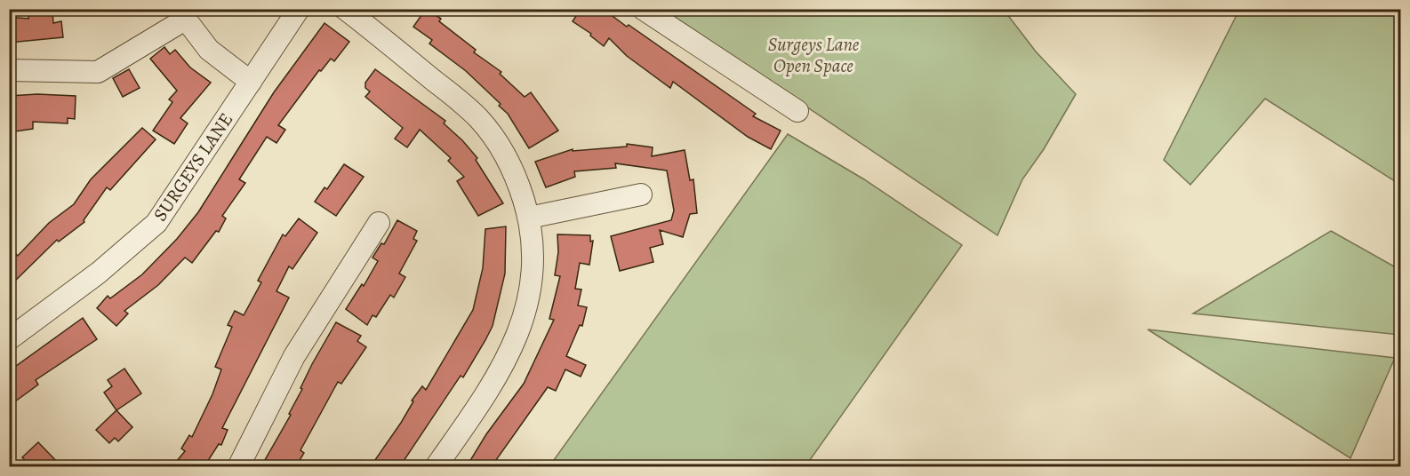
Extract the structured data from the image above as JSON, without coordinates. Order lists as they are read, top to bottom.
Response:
{
  "streets": {
    "street": ["SURGEYS LANE"]
  },
  "parks": ["Surgeys Lane Open Space"]
}
